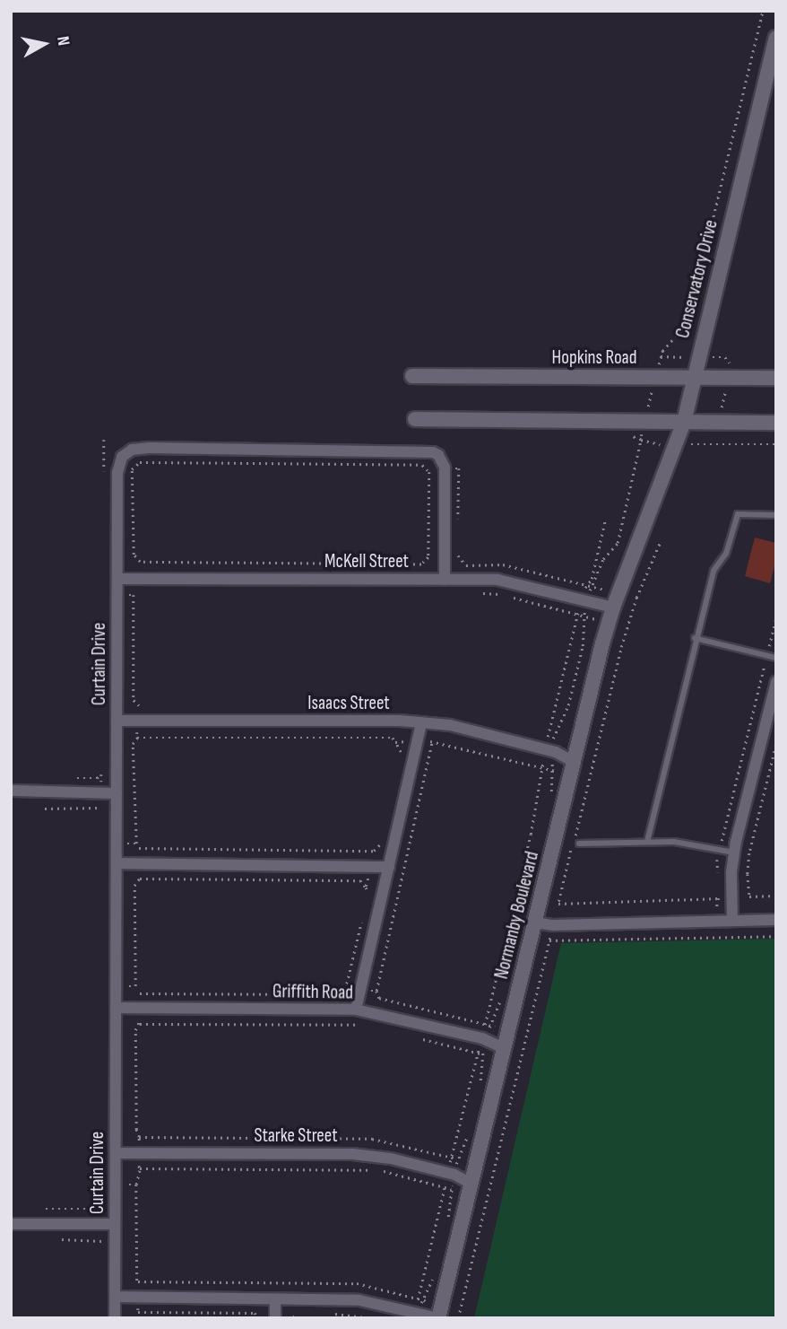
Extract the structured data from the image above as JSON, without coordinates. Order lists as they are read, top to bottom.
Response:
{
  "streets": {
    "street": [
      "Conservatory Drive",
      "Hopkins Road",
      "McKell Street",
      "Curtain Drive",
      "Isaacs Street",
      "Normanby Boulevard",
      "Griffith Road",
      "Starke Street"
    ]
  },
  "crossings": [
    ["Conservatory Drive", "Hopkins Road"],
    ["Conservatory Drive", "Normanby Boulevard"],
    ["McKell Street", "Curtain Drive"],
    ["McKell Street", "Normanby Boulevard"],
    ["Curtain Drive", "Isaacs Street"],
    ["Curtain Drive", "Griffith Road"],
    ["Curtain Drive", "Starke Street"],
    ["Isaacs Street", "Normanby Boulevard"],
    ["Normanby Boulevard", "Griffith Road"],
    ["Normanby Boulevard", "Starke Street"]
  ],
  "north": "right"
}
